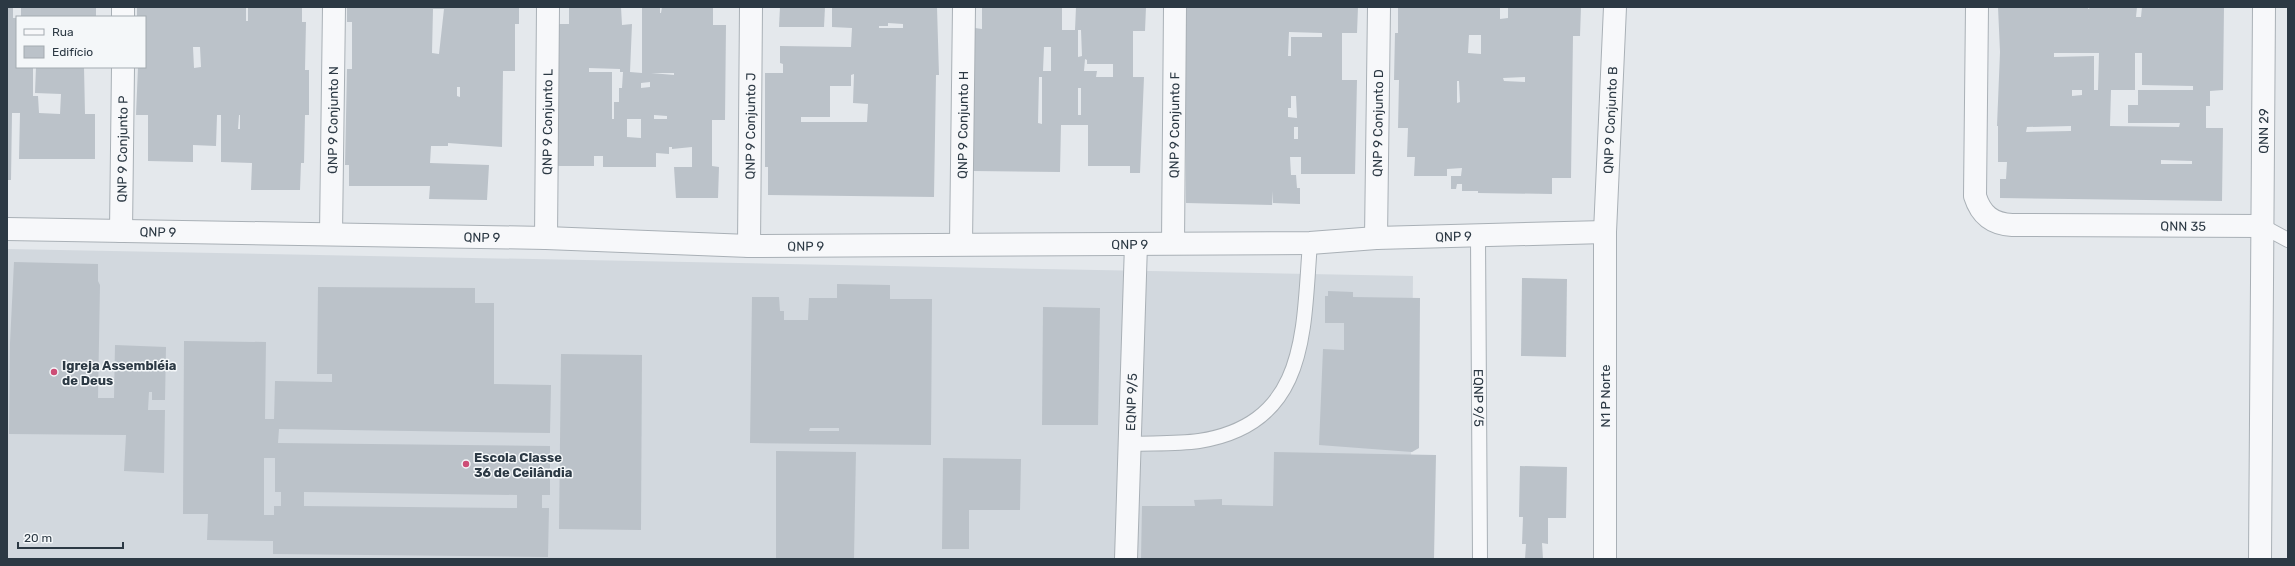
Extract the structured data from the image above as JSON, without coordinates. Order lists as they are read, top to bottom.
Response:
{
  "streets": {
    "street": [
      "QNP 9 Conjunto N",
      "QNP 9 Conjunto B",
      "QNP 9 Conjunto L",
      "QNP 9 Conjunto D",
      "QNP 9 Conjunto H",
      "QNP 9 Conjunto F",
      "QNP 9 Conjunto J",
      "QNN 29",
      "QNP 9 Conjunto P",
      "QNN 35",
      "QNP 9",
      "N1 P Norte",
      "EQNP 9/5"
    ]
  },
  "crossings": [
    ["QNP 9 Conjunto N", "QNP 9"],
    ["QNP 9 Conjunto B", "QNP 9"],
    ["QNP 9 Conjunto B", "N1 P Norte"],
    ["QNP 9 Conjunto L", "QNP 9"],
    ["QNP 9 Conjunto D", "QNP 9"],
    ["QNP 9 Conjunto H", "QNP 9"],
    ["QNP 9 Conjunto F", "QNP 9"],
    ["QNP 9 Conjunto J", "QNP 9"],
    ["QNN 29", "QNN 35"],
    ["QNP 9 Conjunto P", "QNP 9"],
    ["QNP 9", "N1 P Norte"],
    ["QNP 9", "EQNP 9/5"]
  ],
  "places": ["Igreja Assembléia de Deus", "Escola Classe 36 de Ceilândia"],
  "legend": ["Rua", "Edifício"],
  "scale_bar": "20 m"
}
